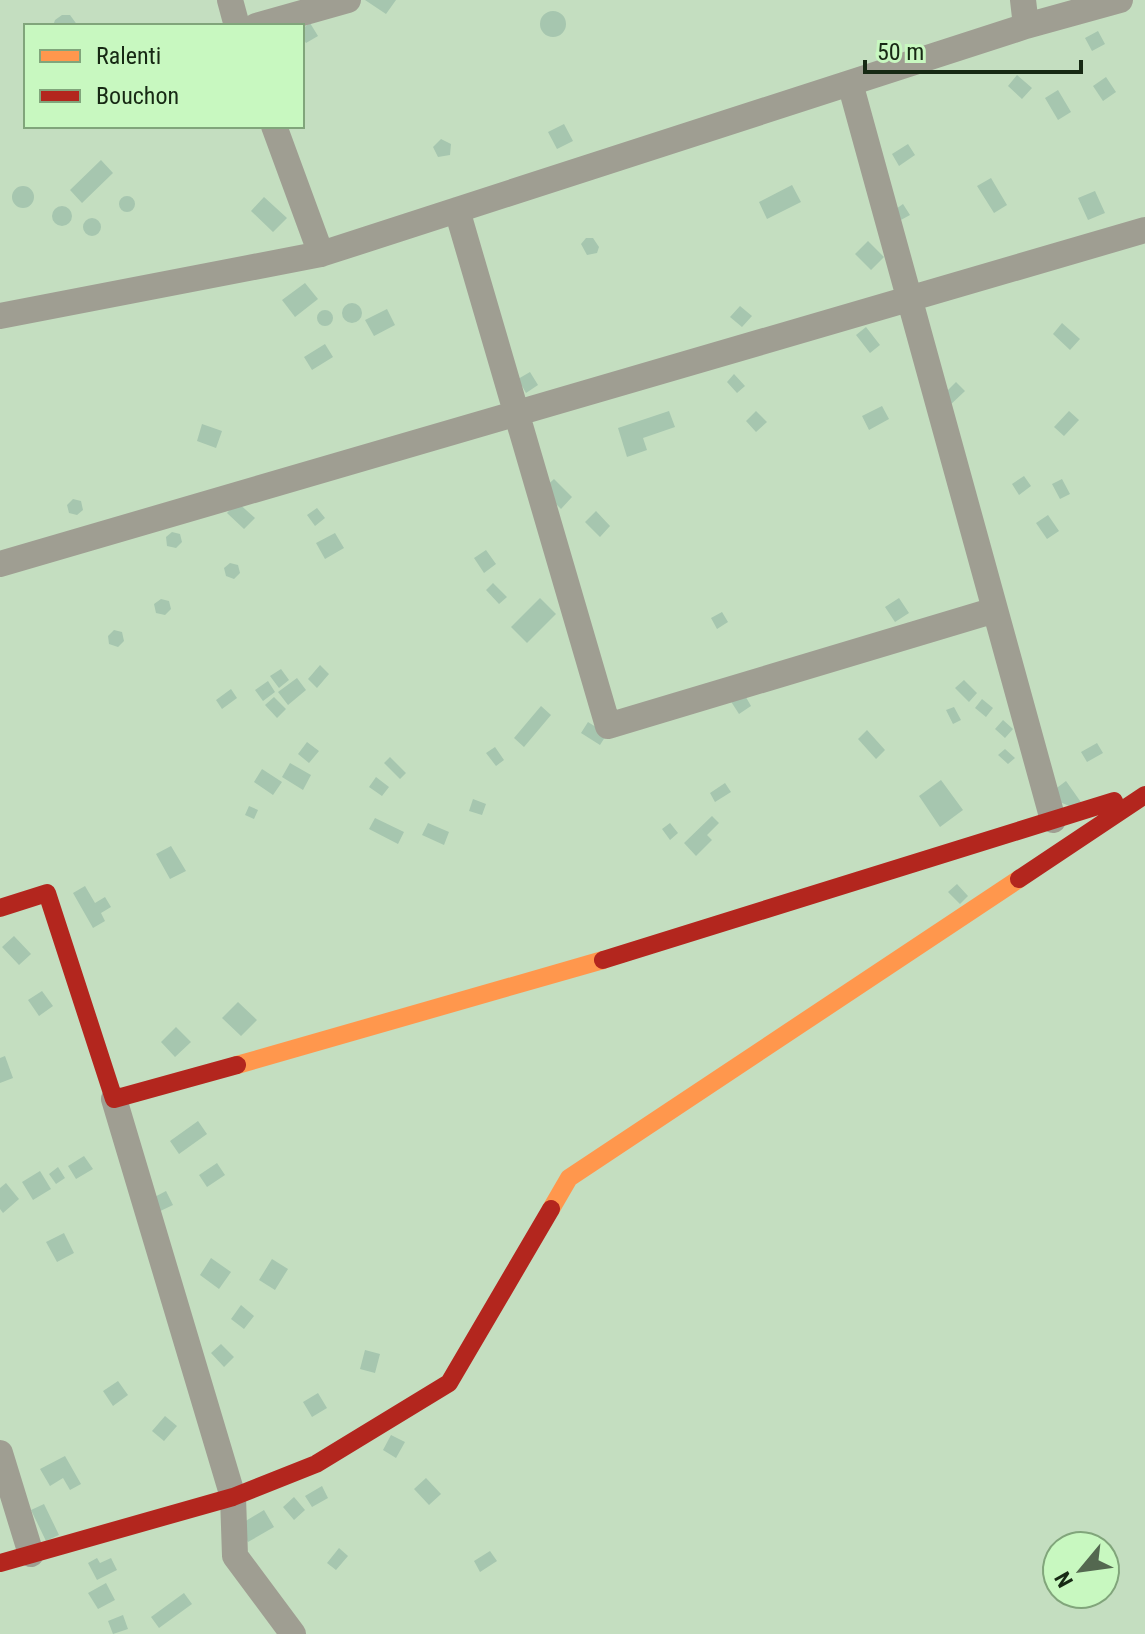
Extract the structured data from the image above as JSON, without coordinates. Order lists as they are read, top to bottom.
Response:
{
  "legend": ["Ralenti", "Bouchon"],
  "scale_bar": "50 m",
  "north": "bottom left"
}
